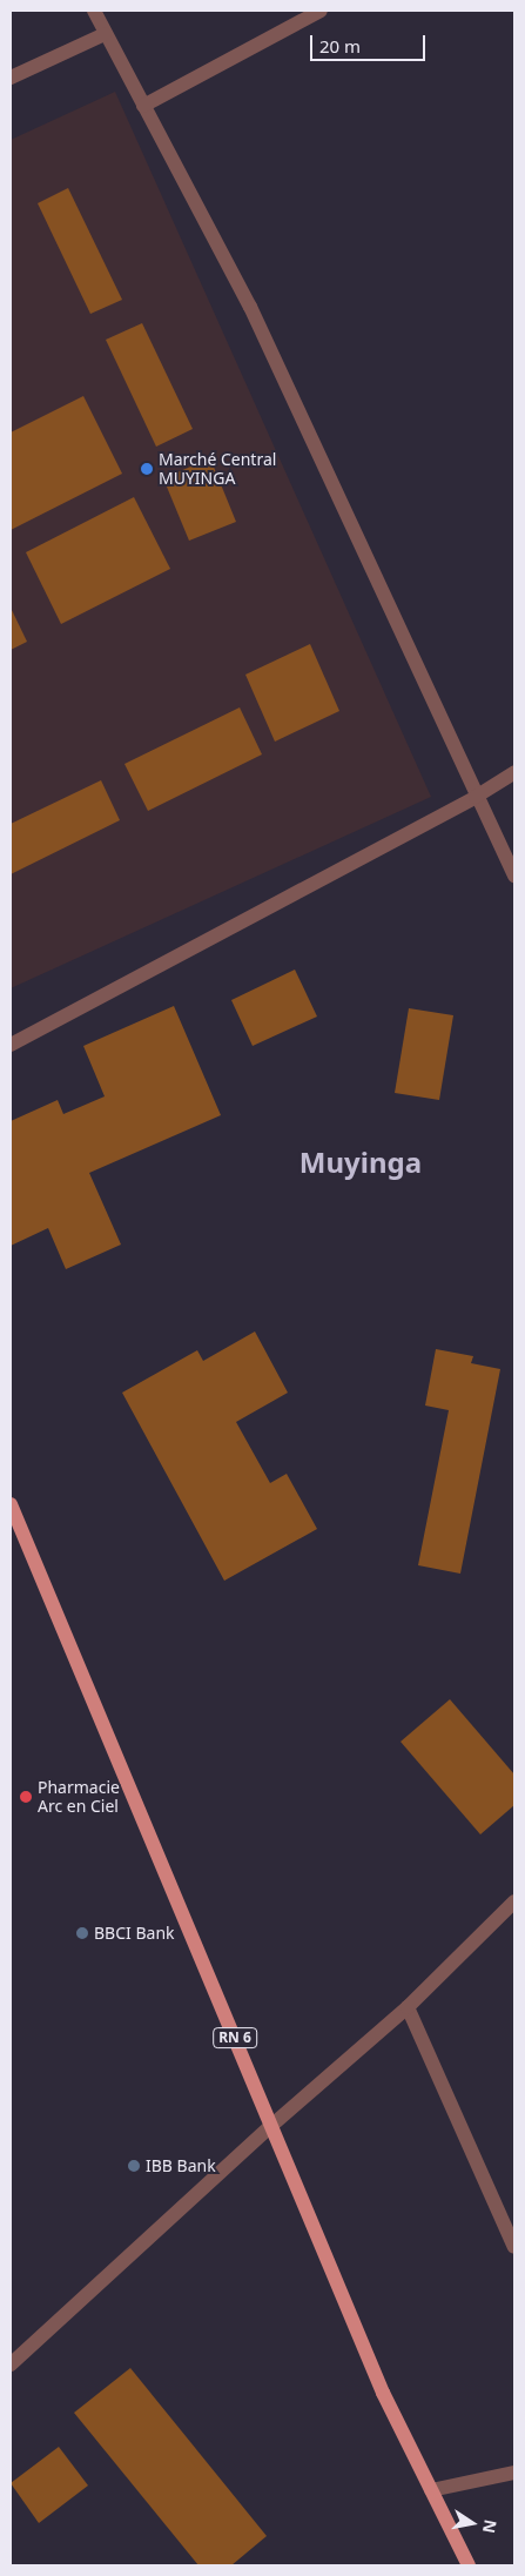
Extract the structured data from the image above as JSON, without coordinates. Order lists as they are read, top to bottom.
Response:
{
  "streets": {
    "main road": ["RN 6"]
  },
  "districts": ["Muyinga"],
  "places": [
    "Marché Central MUYINGA",
    "Pharmacie Arc en Ciel",
    "BBCI Bank",
    "IBB Bank"
  ],
  "scale_bar": "20 m",
  "north": "right"
}
